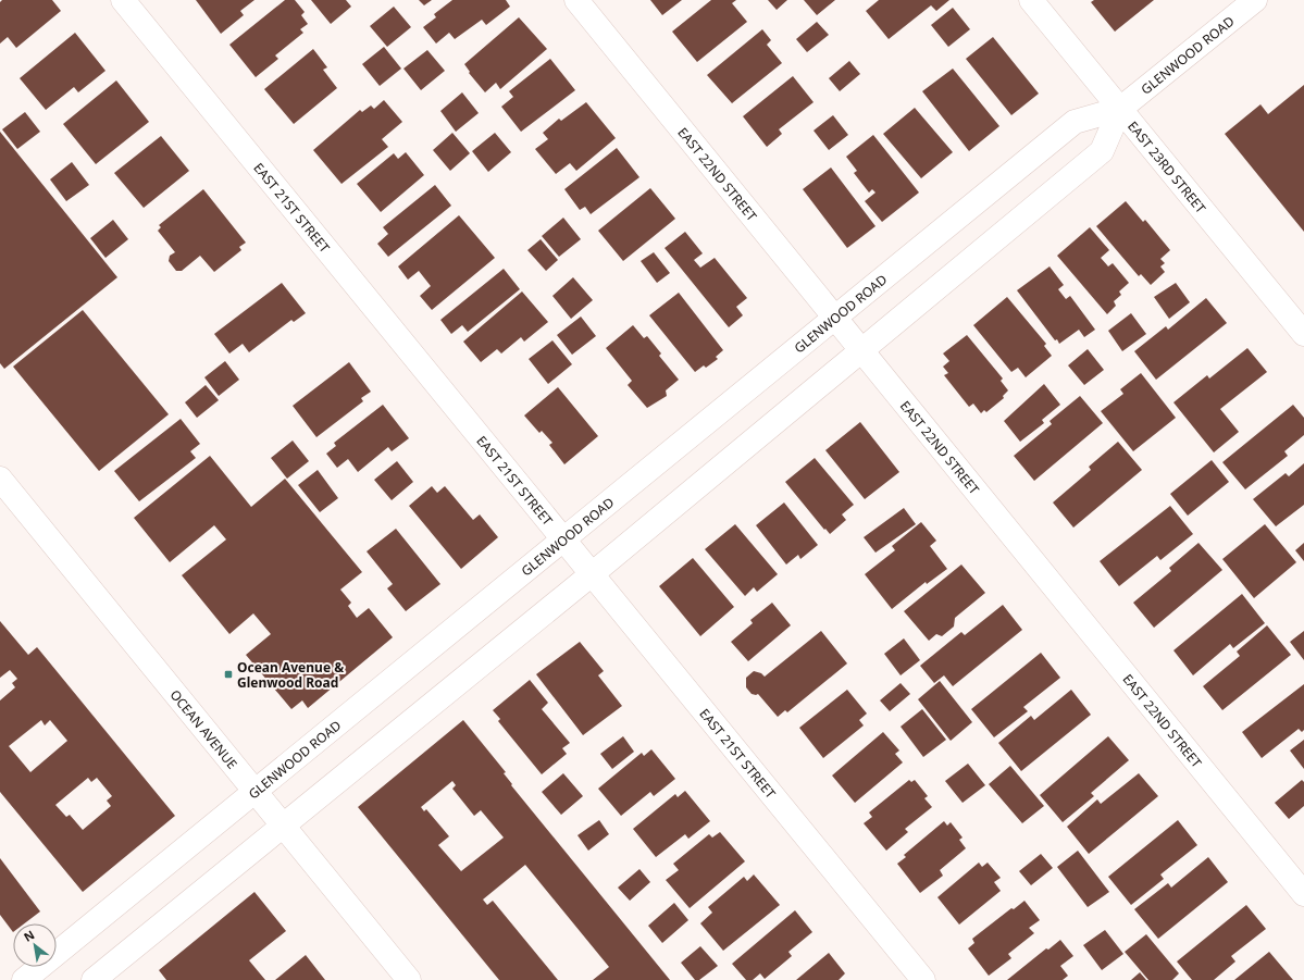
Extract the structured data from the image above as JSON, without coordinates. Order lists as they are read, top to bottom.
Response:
{
  "streets": {
    "street": [
      "GLENWOOD ROAD",
      "EAST 23RD STREET",
      "EAST 22ND STREET",
      "EAST 21ST STREET",
      "OCEAN AVENUE"
    ]
  },
  "crossings": [
    ["GLENWOOD ROAD", "EAST 23RD STREET"],
    ["GLENWOOD ROAD", "EAST 22ND STREET"],
    ["GLENWOOD ROAD", "EAST 21ST STREET"],
    ["GLENWOOD ROAD", "OCEAN AVENUE"]
  ],
  "places": {
    "transit": ["Ocean Avenue & Glenwood Road"]
  },
  "north": "top left"
}
